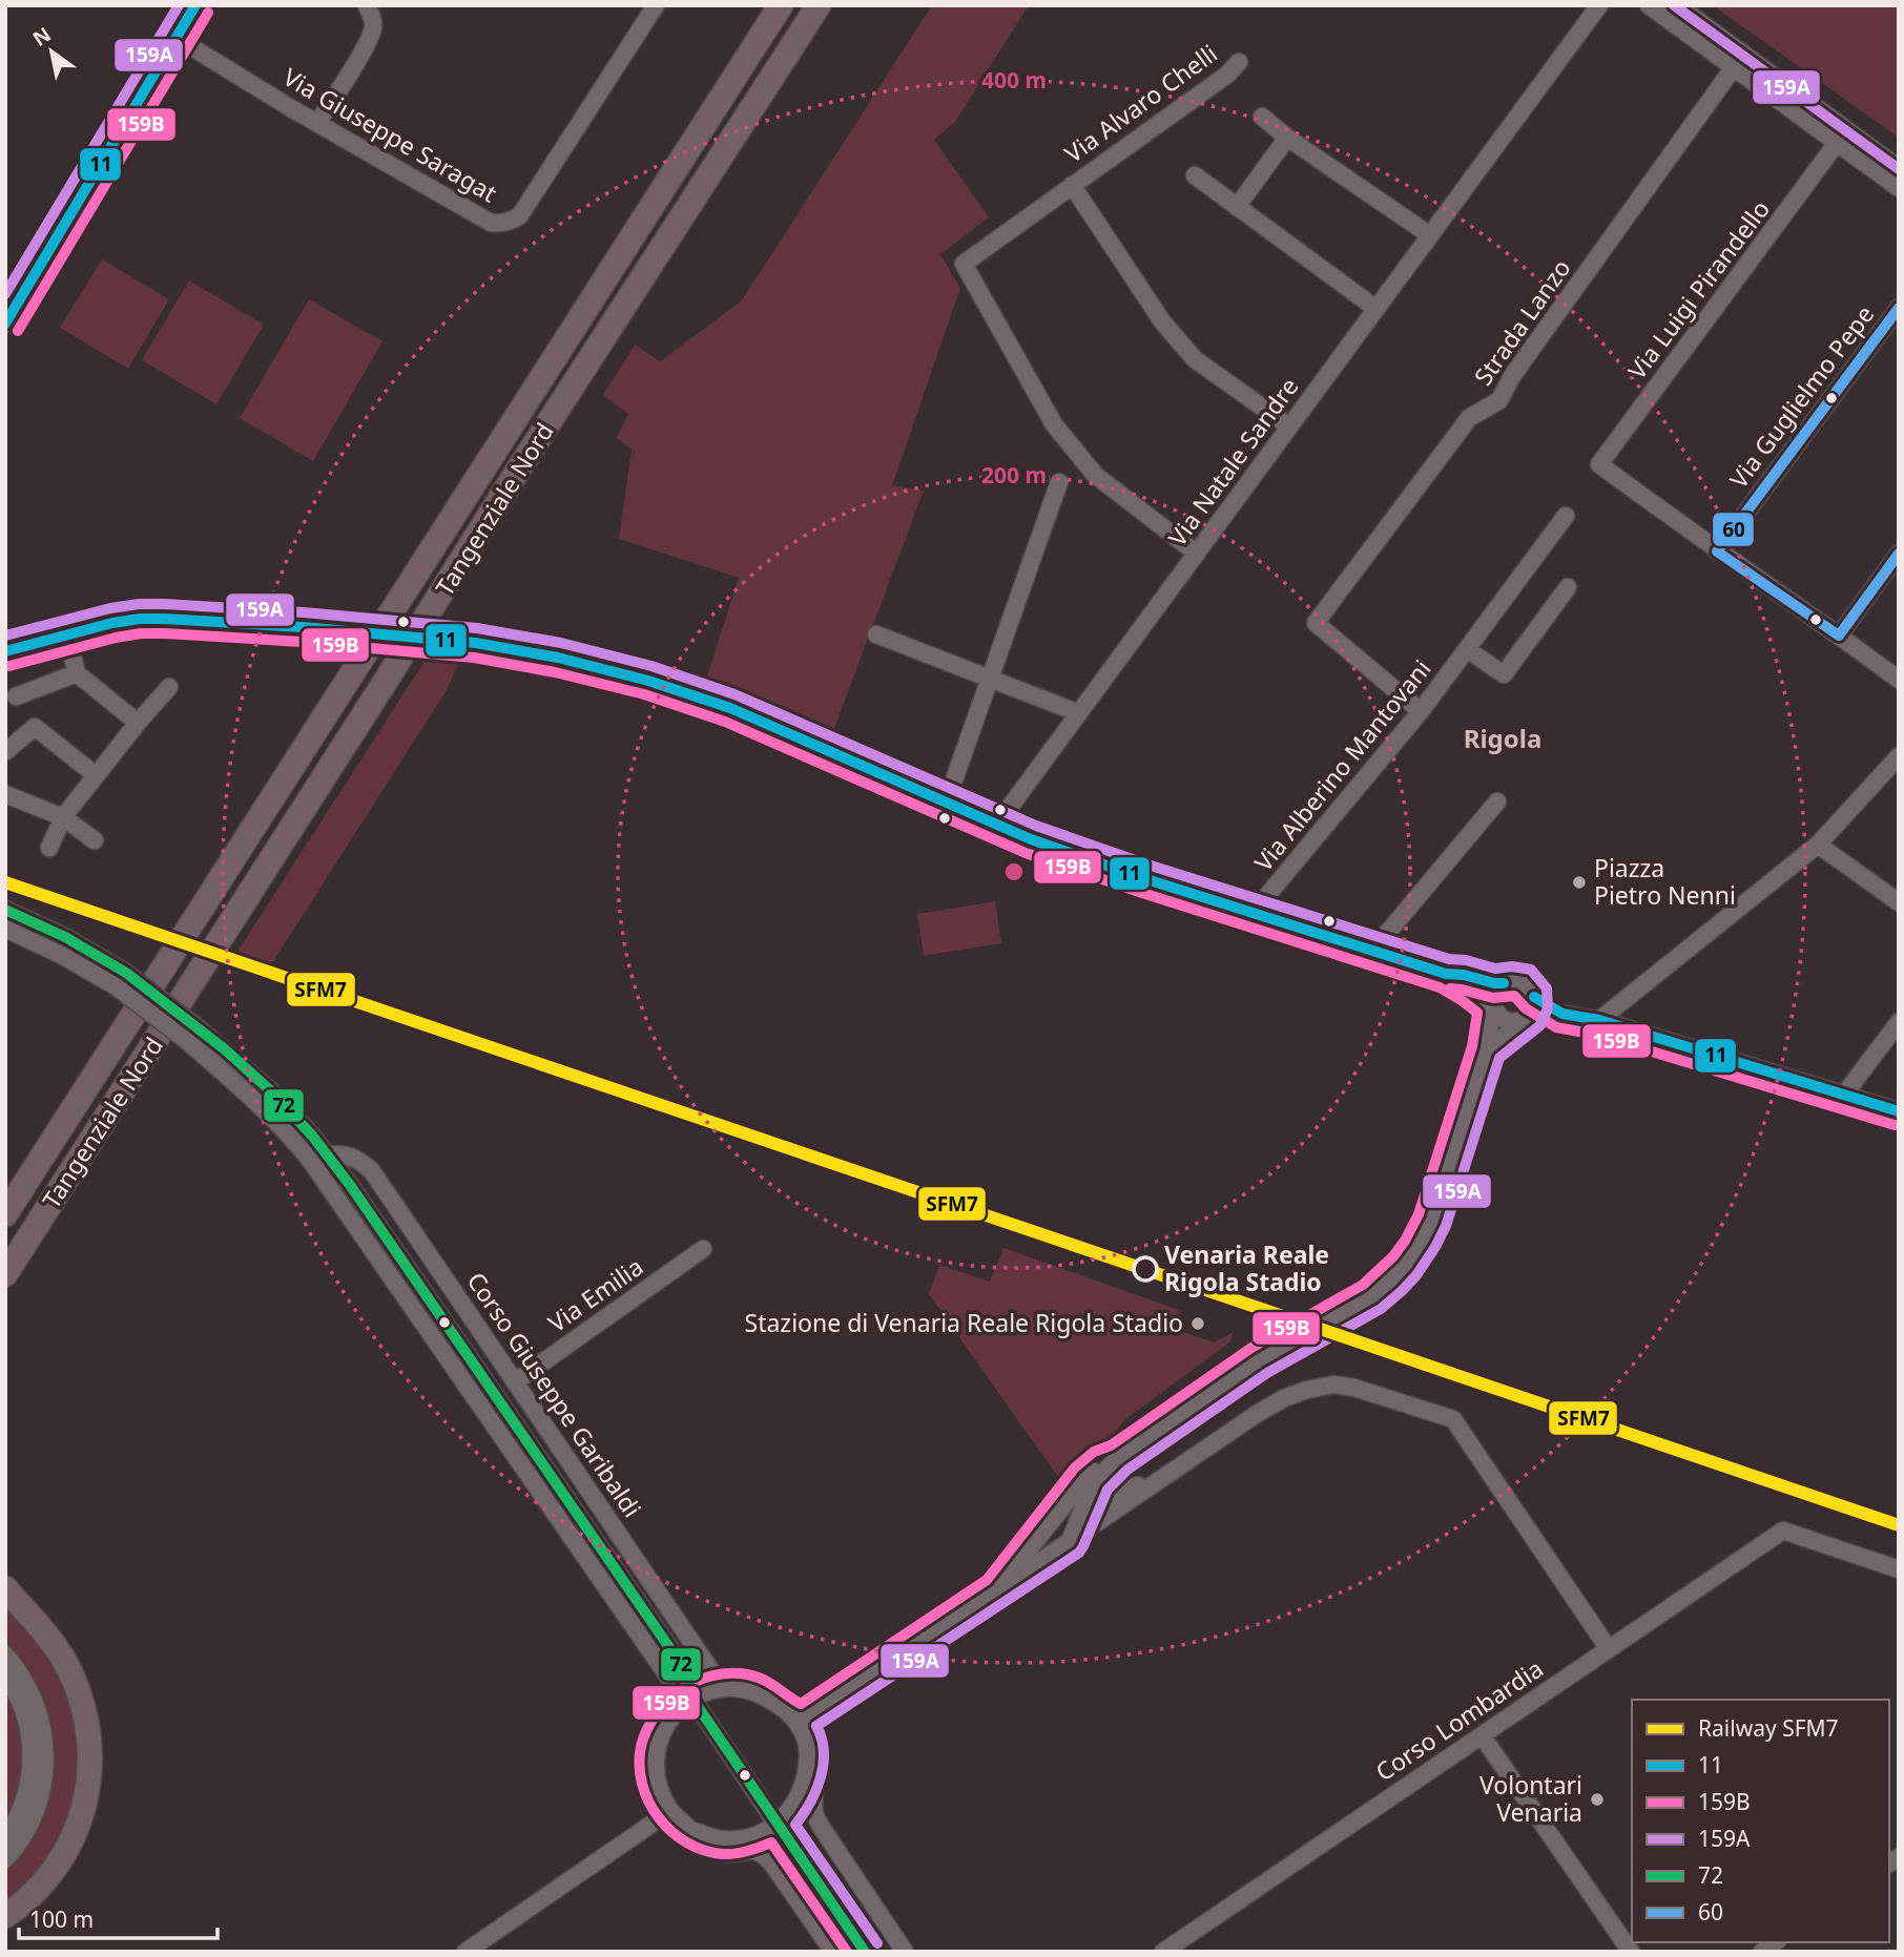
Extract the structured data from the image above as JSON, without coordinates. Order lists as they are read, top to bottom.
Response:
{
  "streets": {
    "highway": ["Tangenziale Nord"],
    "street": [
      "Via Alvaro Chelli",
      "Via Giuseppe Saragat",
      "Via Luigi Pirandello",
      "Strada Lanzo",
      "Via Guglielmo Pepe",
      "Via Natale Sandre",
      "Via Alberino Mantovani",
      "Via Emilia",
      "Corso Giuseppe Garibaldi",
      "Corso Lombardia"
    ]
  },
  "crossings": [
    ["Via Alvaro Chelli", "Via Natale Sandre"],
    ["Via Luigi Pirandello", "Via Guglielmo Pepe"],
    ["Strada Lanzo", "Via Alberino Mantovani"],
    ["Via Emilia", "Corso Giuseppe Garibaldi"]
  ],
  "districts": ["Rigola"],
  "places": [
    "Piazza Pietro Nenni",
    "Venaria Reale Rigola Stadio",
    "Stazione di Venaria Reale Rigola Stadio",
    "Volontari Venaria"
  ],
  "lines": [
    "transit line 11",
    "transit line 159A",
    "transit line 159B",
    "transit line 60",
    "rail line SFM7",
    "transit line 72"
  ],
  "legend": [
    "Railway SFM7",
    "11",
    "159B",
    "159A",
    "72",
    "60"
  ],
  "scale_bar": "100 m",
  "north": "top left",
  "rings": ["400 m", "200 m"]
}
